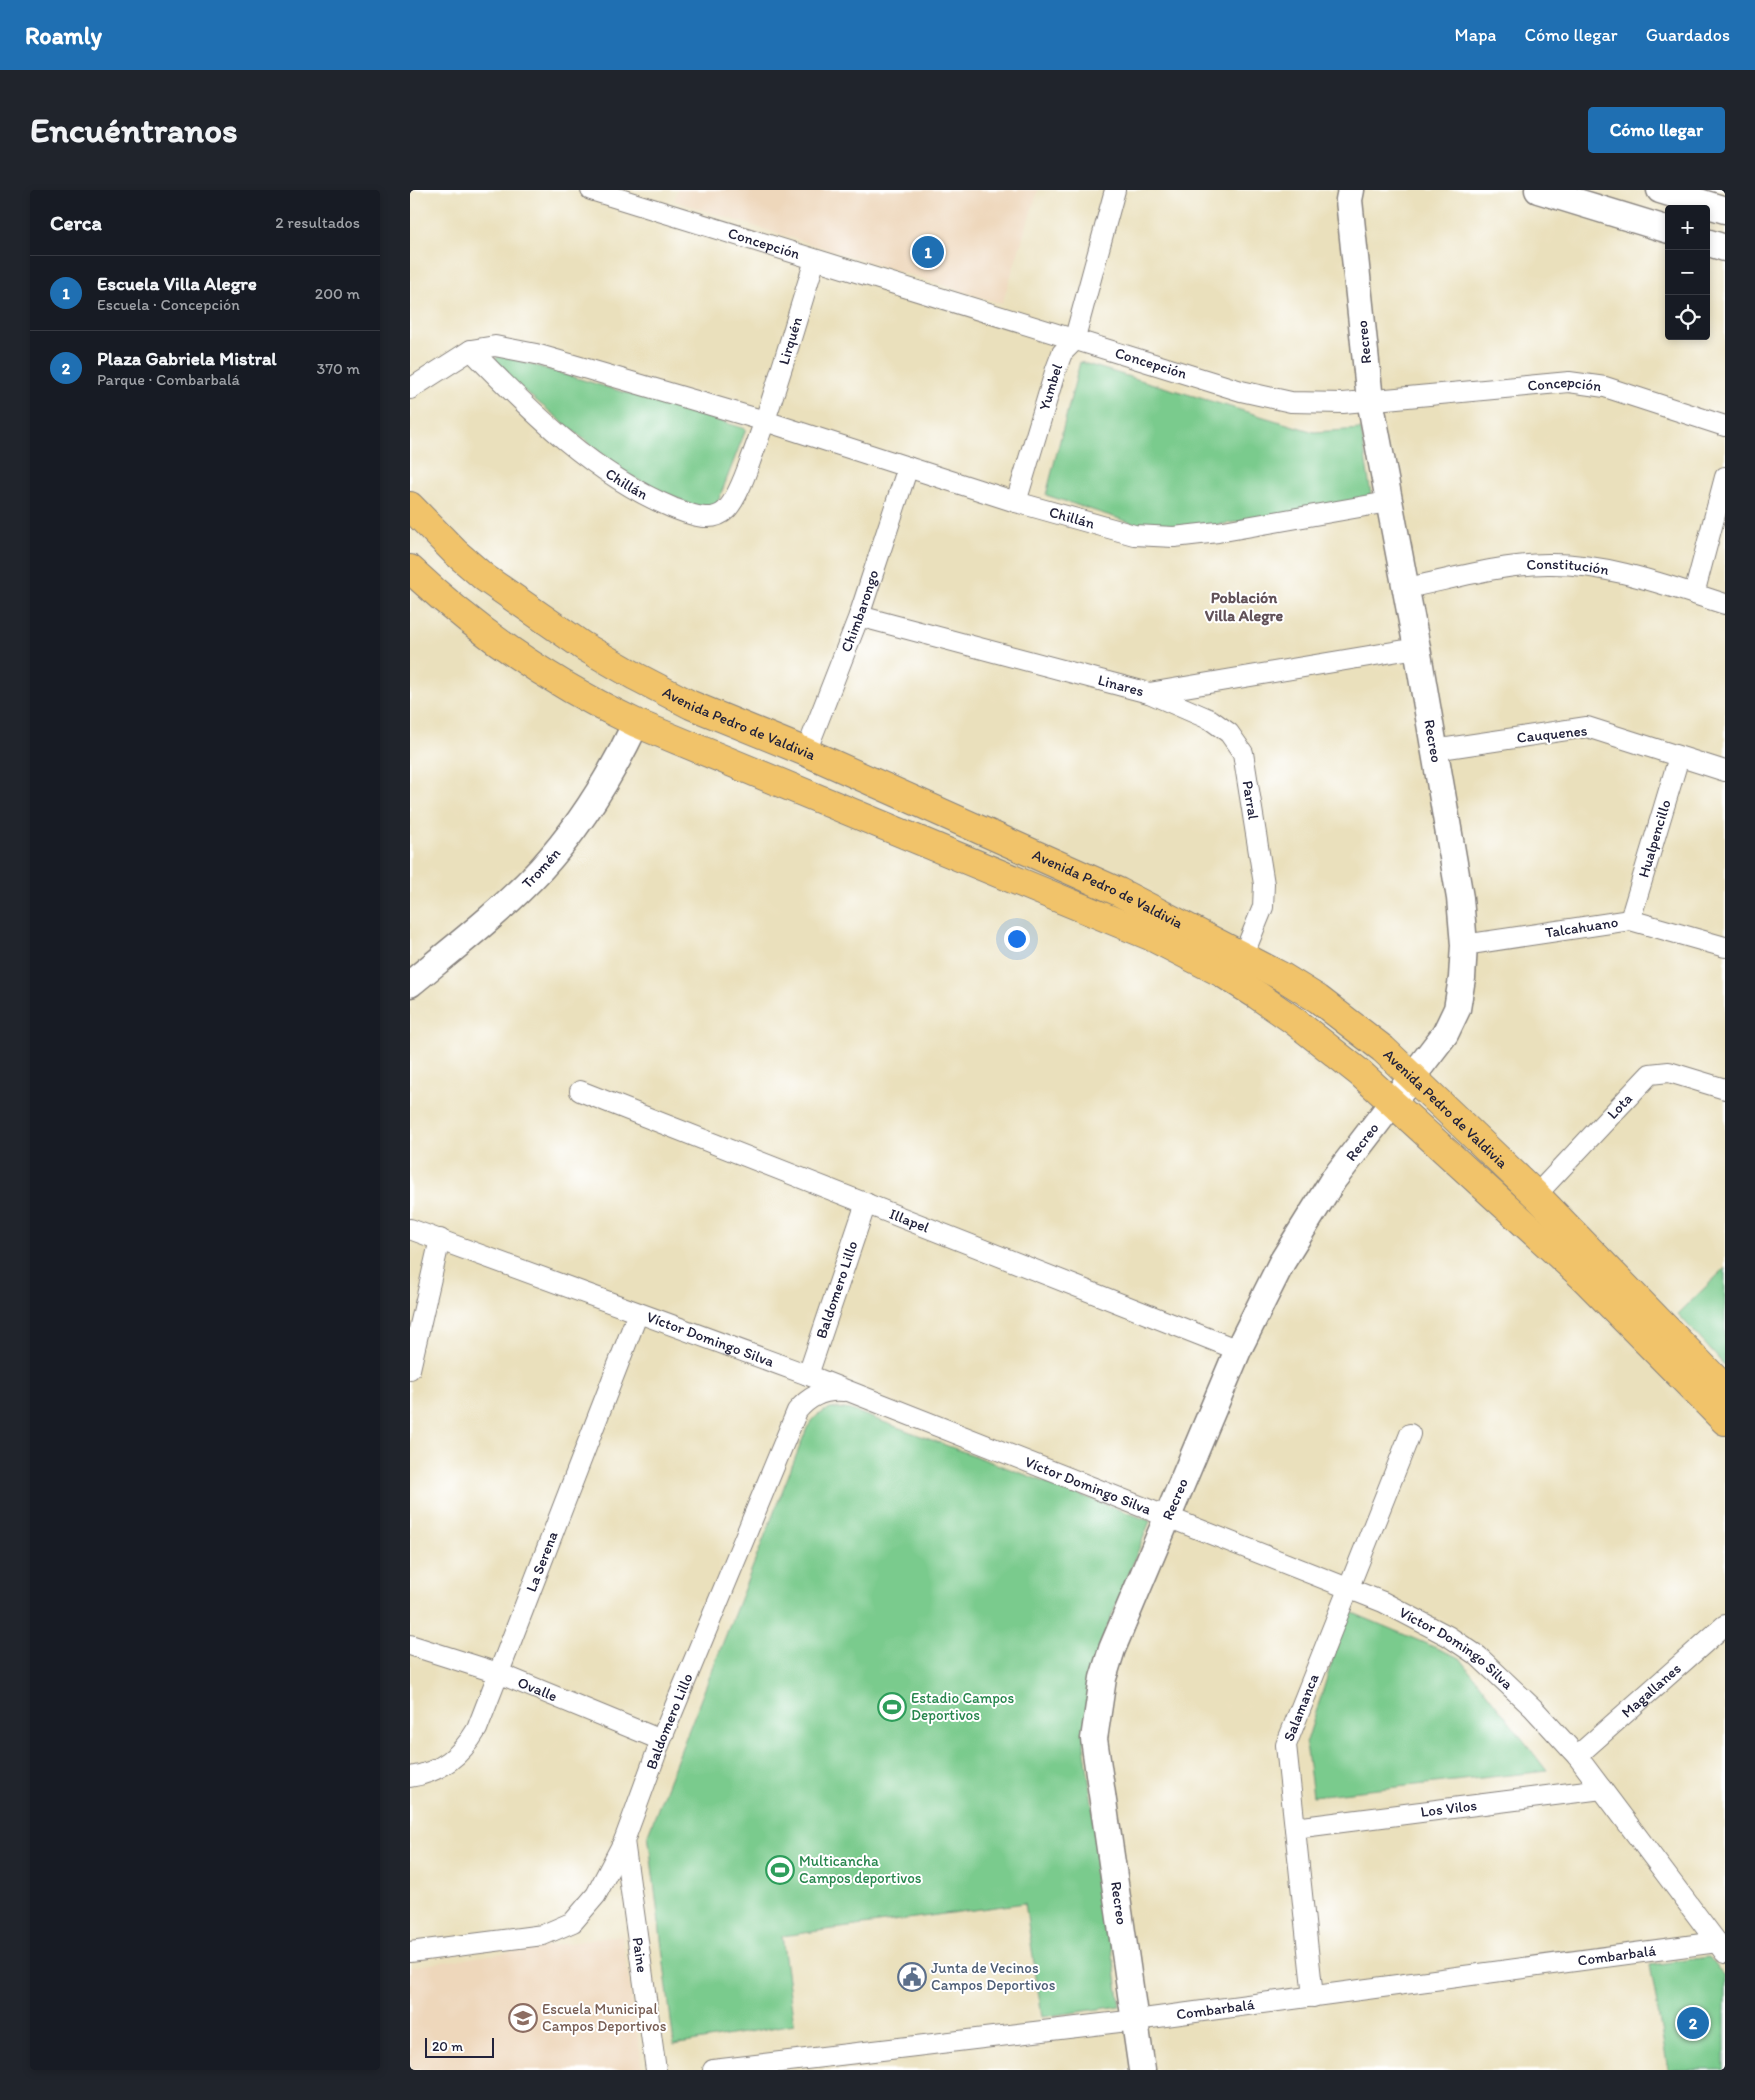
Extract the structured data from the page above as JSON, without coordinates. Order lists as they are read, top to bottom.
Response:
{
  "streets": {
    "main road": ["Avenida Pedro de Valdivia"],
    "street": [
      "Concepción",
      "Lirquén",
      "Recreo",
      "Yumbel",
      "Chillán",
      "Constitución",
      "Chimbarongo",
      "Linares",
      "Cauquenes",
      "Parral",
      "Hualpencillo",
      "Tromén",
      "Talcahuano",
      "Lota",
      "Illapel",
      "Baldomero Lillo",
      "Víctor Domingo Silva",
      "La Serena",
      "Ovalle",
      "Magallanes",
      "Salamanca",
      "Los Vilos",
      "Paine",
      "Combarbalá"
    ]
  },
  "crossings": [
    ["Concepción", "Lirquén"],
    ["Concepción", "Recreo"],
    ["Concepción", "Yumbel"],
    ["Lirquén", "Chillán"],
    ["Recreo", "Chillán"],
    ["Recreo", "Constitución"],
    ["Recreo", "Linares"],
    ["Recreo", "Avenida Pedro de Valdivia"],
    ["Recreo", "Cauquenes"],
    ["Recreo", "Talcahuano"],
    ["Recreo", "Illapel"],
    ["Recreo", "Víctor Domingo Silva"],
    ["Recreo", "Combarbalá"],
    ["Yumbel", "Chillán"],
    ["Chillán", "Chimbarongo"],
    ["Chimbarongo", "Linares"],
    ["Chimbarongo", "Avenida Pedro de Valdivia"],
    ["Linares", "Parral"],
    ["Avenida Pedro de Valdivia", "Parral"],
    ["Avenida Pedro de Valdivia", "Tromén"],
    ["Avenida Pedro de Valdivia", "Lota"],
    ["Cauquenes", "Hualpencillo"],
    ["Hualpencillo", "Talcahuano"],
    ["Illapel", "Baldomero Lillo"],
    ["Baldomero Lillo", "Víctor Domingo Silva"],
    ["Baldomero Lillo", "Ovalle"],
    ["Baldomero Lillo", "Paine"],
    ["Víctor Domingo Silva", "La Serena"],
    ["Víctor Domingo Silva", "Magallanes"],
    ["Víctor Domingo Silva", "Salamanca"],
    ["Víctor Domingo Silva", "Los Vilos"],
    ["Víctor Domingo Silva", "Combarbalá"],
    ["La Serena", "Ovalle"],
    ["Salamanca", "Los Vilos"],
    ["Salamanca", "Combarbalá"]
  ],
  "districts": ["Población Villa Alegre"],
  "places": {
    "sports": ["Estadio Campos Deportivos", "Multicancha Campos deportivos"],
    "public building": ["Junta de Vecinos Campos Deportivos"],
    "school or university": ["Escuela Municipal Campos Deportivos"]
  },
  "scale_bar": "20 m",
  "page": {
    "header": "Roamly",
    "nav": ["Mapa", "Cómo llegar", "Guardados"],
    "buttons": "Cómo llegar",
    "title": "Encuéntranos",
    "heading": ["Cerca", "2 resultados"],
    "map_buttons": ["+", "−"],
    "pins": ["1", "2"],
    "list": [
      {
        "mark": "1",
        "name": "Escuela Villa Alegre",
        "note": "Escuela · Concepción",
        "value": "200 m"
      },
      {
        "mark": "2",
        "name": "Plaza Gabriela Mistral",
        "note": "Parque · Combarbalá",
        "value": "370 m"
      }
    ],
    "scale": "20 m"
  }
}
